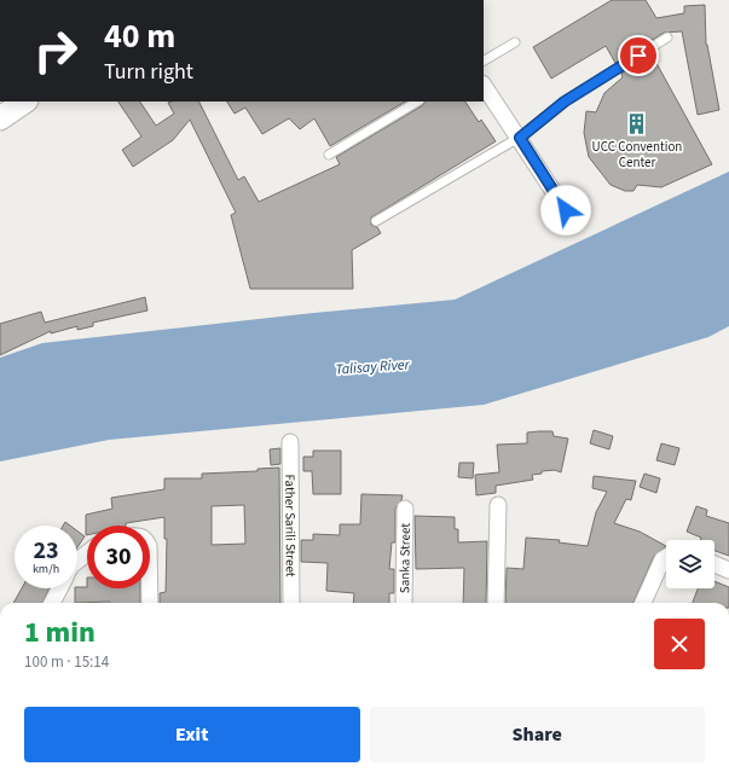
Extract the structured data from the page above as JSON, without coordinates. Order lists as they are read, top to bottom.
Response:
{
  "streets": {
    "street": ["Father Sarili Street", "Sanka Street"]
  },
  "water": ["Talisay River"],
  "places": {
    "building": ["UCC Convention Center"]
  },
  "page": {
    "turn": ["40 m", "Turn right"],
    "speed": "23 km/h",
    "limit": "30",
    "heading": ["1 min", "100 m · 15:14"],
    "buttons": ["Exit", "Share"]
  }
}
